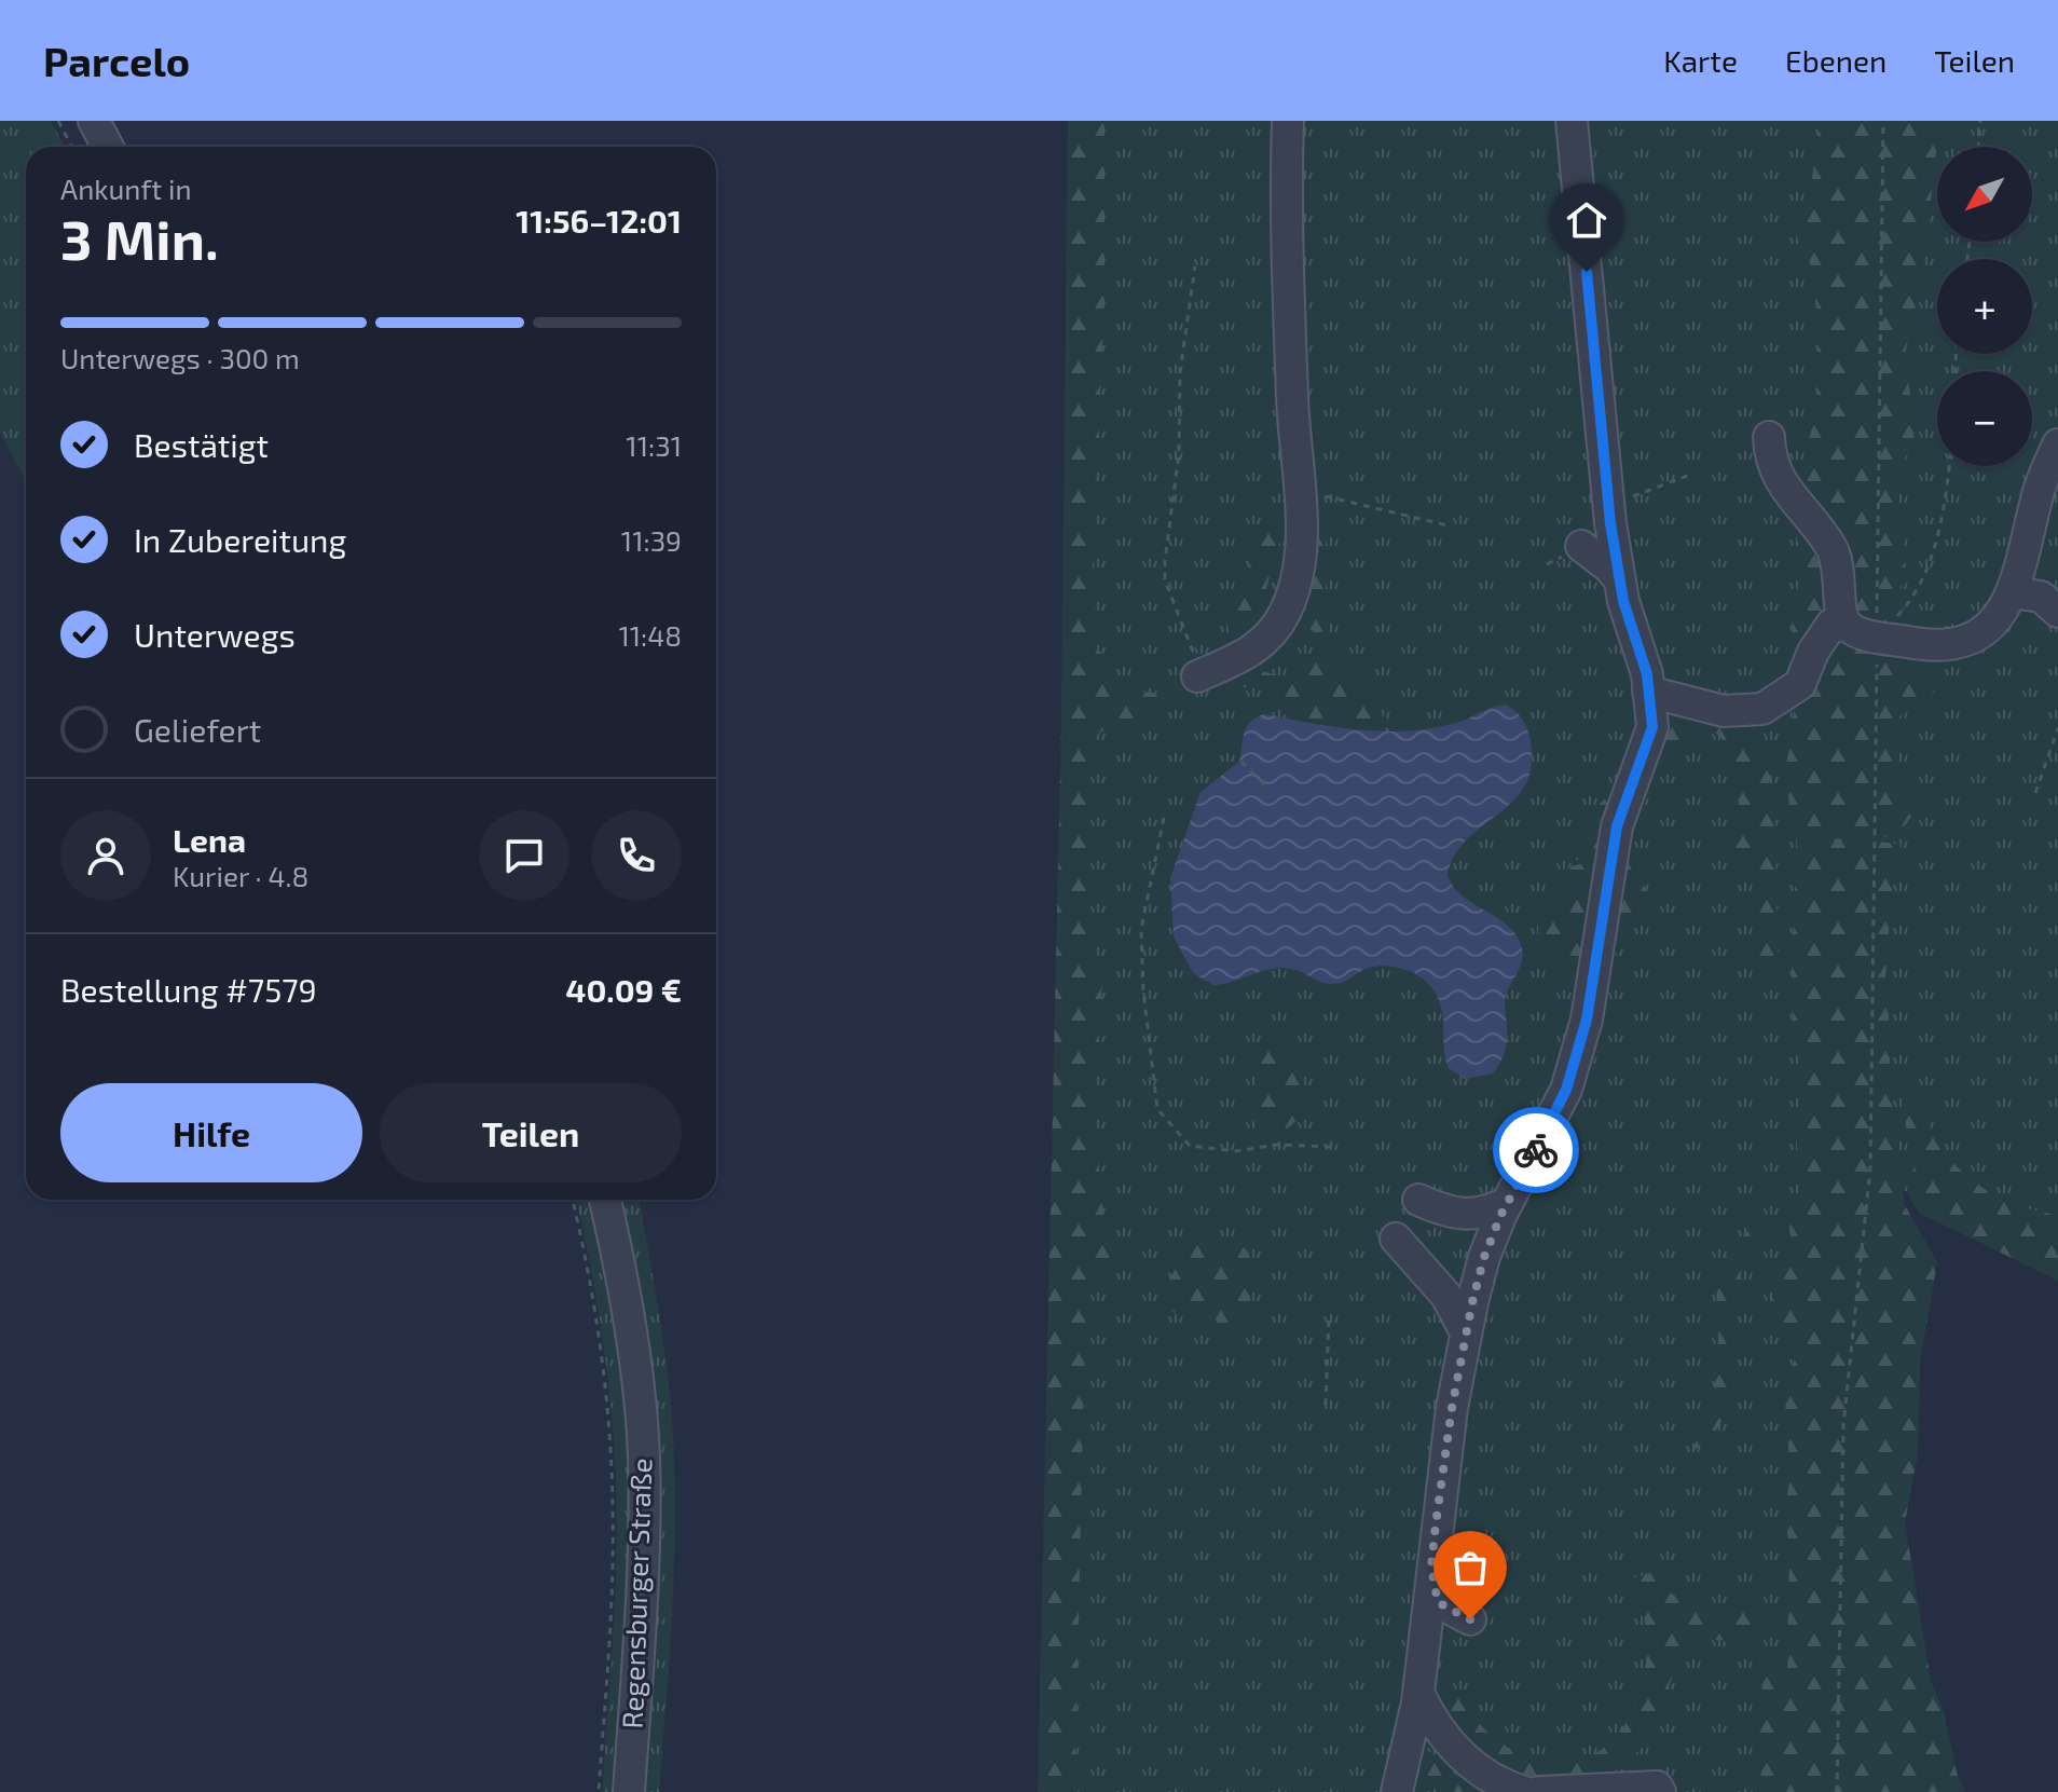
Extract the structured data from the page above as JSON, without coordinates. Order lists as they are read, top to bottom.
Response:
{
  "streets": {
    "street": ["Regensburger Straße"]
  },
  "north": "bottom left",
  "page": {
    "header": "Parcelo",
    "nav": ["Karte", "Ebenen", "Teilen"],
    "map_buttons": ["+", "−"],
    "heading": ["3 Min.", "Ankunft in", "11:56–12:01"],
    "panel": [
      "Lena",
      "Kurier · 4.8",
      "Bestellung #7579",
      "40.09 €"
    ],
    "bar": "Unterwegs · 300 m",
    "list": [
      ["Bestätigt", "11:31"],
      ["In Zubereitung", "11:39"],
      ["Unterwegs", "11:48"],
      "Geliefert"
    ],
    "buttons": ["Hilfe", "Teilen"]
  }
}
